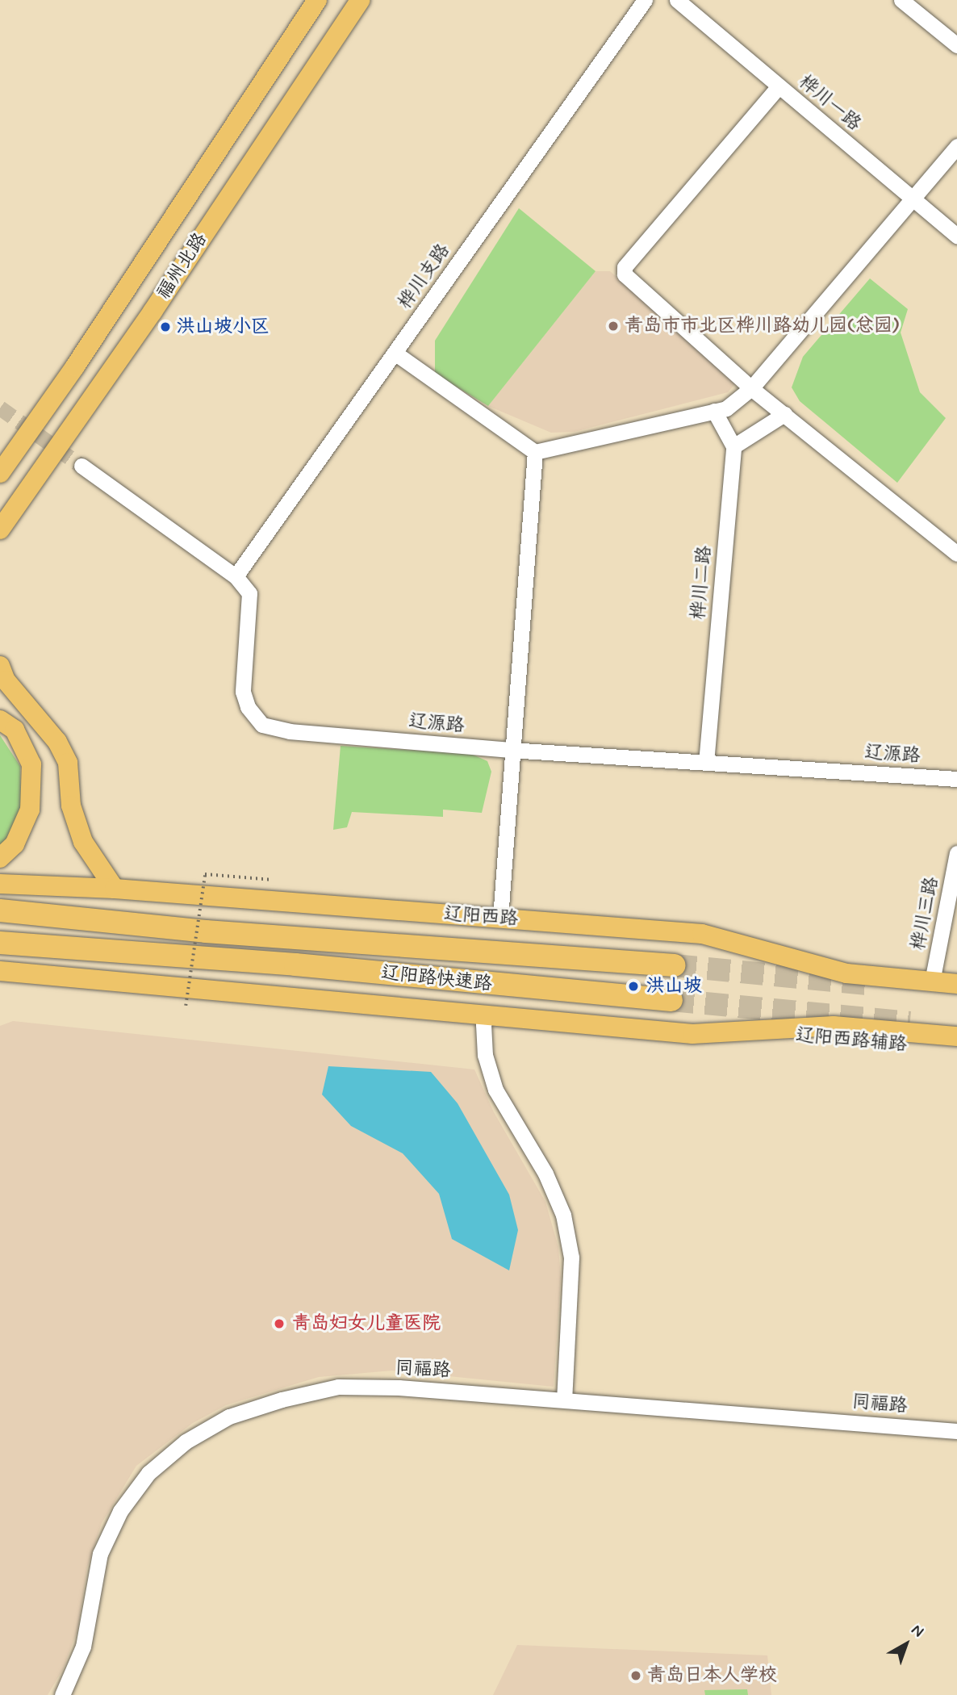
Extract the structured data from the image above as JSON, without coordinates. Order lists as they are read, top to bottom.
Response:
{
  "streets": {
    "highway": ["辽阳路快速路"],
    "main road": ["福州北路", "辽阳西路", "辽阳西路辅路"],
    "street": [
      "桦川一路",
      "桦川支路",
      "桦川二路",
      "辽源路",
      "桦川三路",
      "同福路"
    ]
  },
  "crossings": [
    ["桦川支路", "辽源路"],
    ["桦川二路", "辽源路"],
    ["桦川三路", "辽阳西路"]
  ],
  "places": [
    "青岛市市北区桦川路幼儿园(总园)",
    "洪山坡小区",
    "洪山坡",
    "青岛妇女儿童医院",
    "青岛日本人学校"
  ],
  "north": "top right"
}
